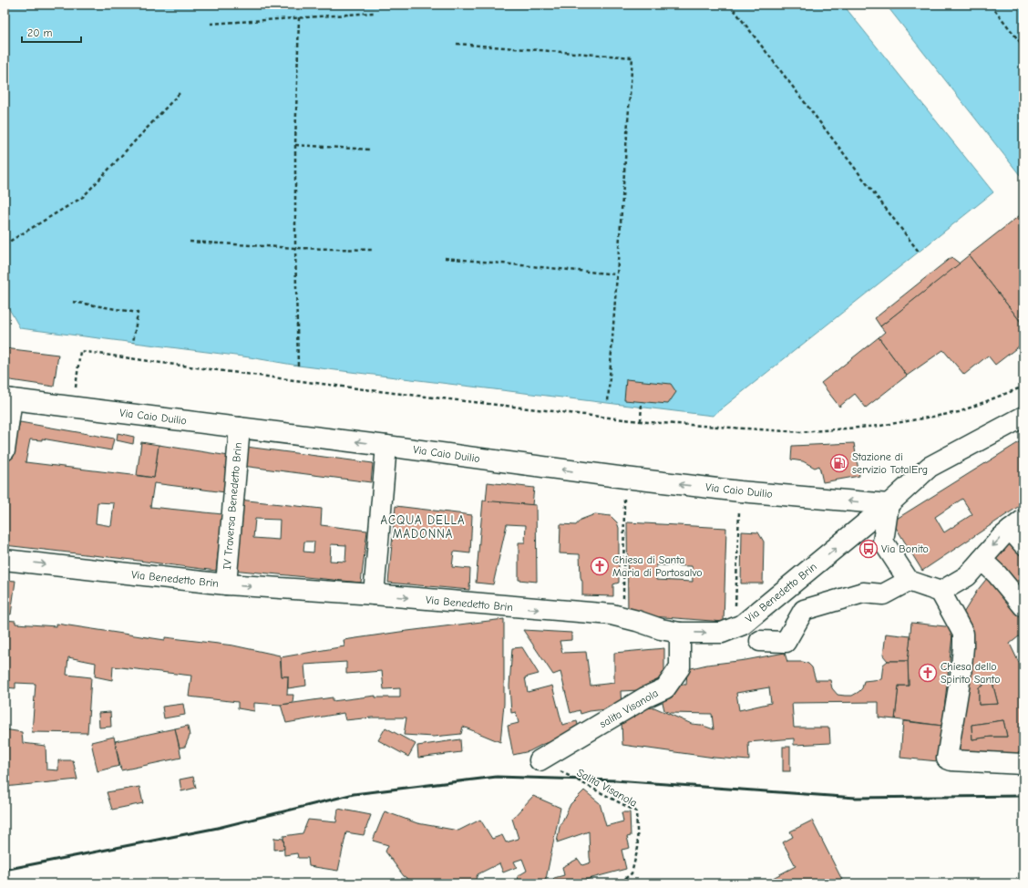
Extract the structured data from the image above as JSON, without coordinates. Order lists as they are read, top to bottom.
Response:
{
  "streets": {
    "street": [
      "Via Caio Duilio",
      "IV Traversa Benedetto Brin",
      "Via Benedetto Brin",
      "salita Visanola"
    ],
    "path": ["Salita Visanola"]
  },
  "crossings": [
    ["Via Caio Duilio", "IV Traversa Benedetto Brin"],
    ["Via Caio Duilio", "Via Benedetto Brin"],
    ["IV Traversa Benedetto Brin", "Via Benedetto Brin"],
    ["Via Benedetto Brin", "salita Visanola"],
    ["salita Visanola", "Salita Visanola"]
  ],
  "one_way": ["Via Caio Duilio", "Via Benedetto Brin"],
  "districts": ["ACQUA DELLA MADONNA"],
  "places": {
    "fuel station": ["Stazione di servizio TotalErg"],
    "bus stop": ["Via Bonito"],
    "church": ["Chiesa di Santa Maria di Portosalvo", "Chiesa dello Spirito Santo"]
  },
  "scale_bar": "20 m"
}
